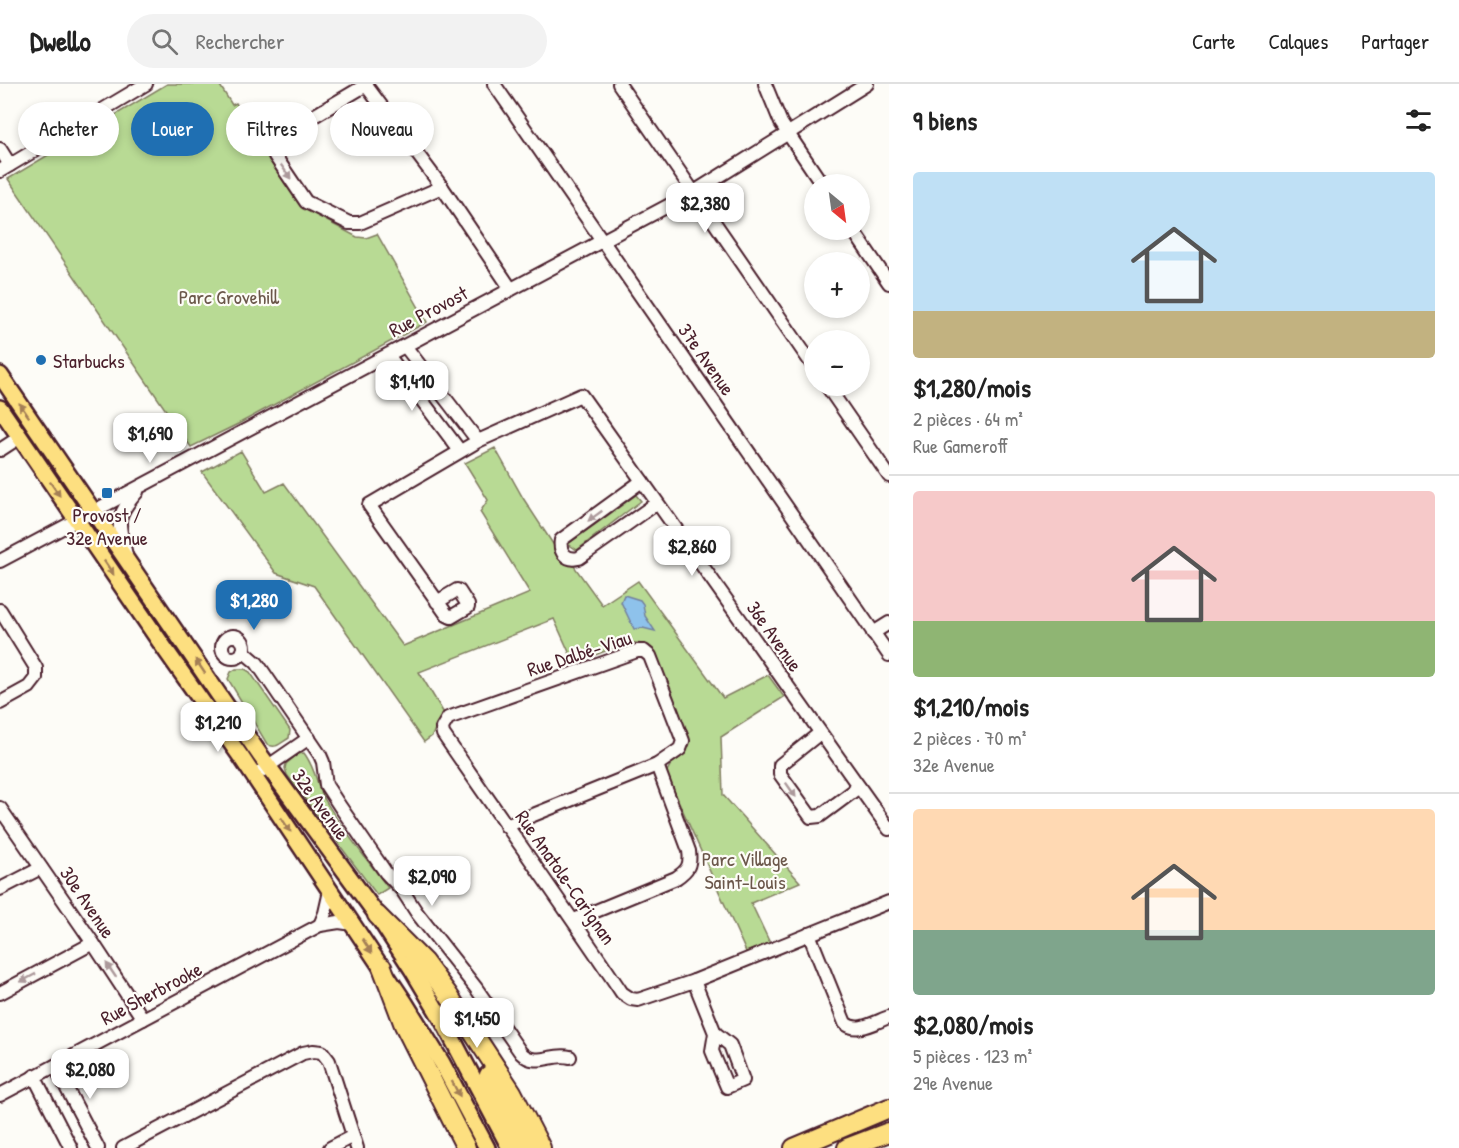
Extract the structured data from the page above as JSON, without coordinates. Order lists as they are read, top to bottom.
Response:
{
  "streets": {
    "main road": ["32e Avenue"],
    "street": [
      "Rue Provost",
      "37e Avenue",
      "36e Avenue",
      "Rue Dalbé-Viau",
      "Rue Anatole-Carignan",
      "30e Avenue",
      "Rue Sherbrooke"
    ]
  },
  "crossings": [
    ["Rue Provost", "37e Avenue"],
    ["Rue Provost", "32e Avenue"],
    ["Rue Dalbé-Viau", "Rue Anatole-Carignan"],
    ["32e Avenue", "Rue Sherbrooke"],
    ["30e Avenue", "Rue Sherbrooke"]
  ],
  "one_way": ["30e Avenue"],
  "parks": ["Parc Grovehill", "Parc Village Saint-Louis"],
  "places": {
    "other": ["Starbucks"],
    "transit": ["Provost / 32e Avenue"]
  },
  "north": "bottom right",
  "page": {
    "header": "Dwello",
    "search": "Rechercher",
    "nav": ["Carte", "Calques", "Partager"],
    "heading": "9 biens",
    "chip": [
      "Acheter",
      "Louer",
      "Filtres",
      "Nouveau"
    ],
    "list": [
      {
        "name": "$1,280/mois",
        "note": "2 pièces · 64 m² · Rue Gameroff"
      },
      {
        "name": "$1,210/mois",
        "note": "2 pièces · 70 m² · 32e Avenue"
      },
      {
        "name": "$2,080/mois",
        "note": "5 pièces · 123 m² · 29e Avenue"
      }
    ],
    "map_buttons": ["+", "−"],
    "price": [
      "$2,380",
      "$1,410",
      "$1,690",
      "$2,860",
      "$1,280",
      "$1,210",
      "$2,090",
      "$1,450",
      "$2,080"
    ]
  }
}
